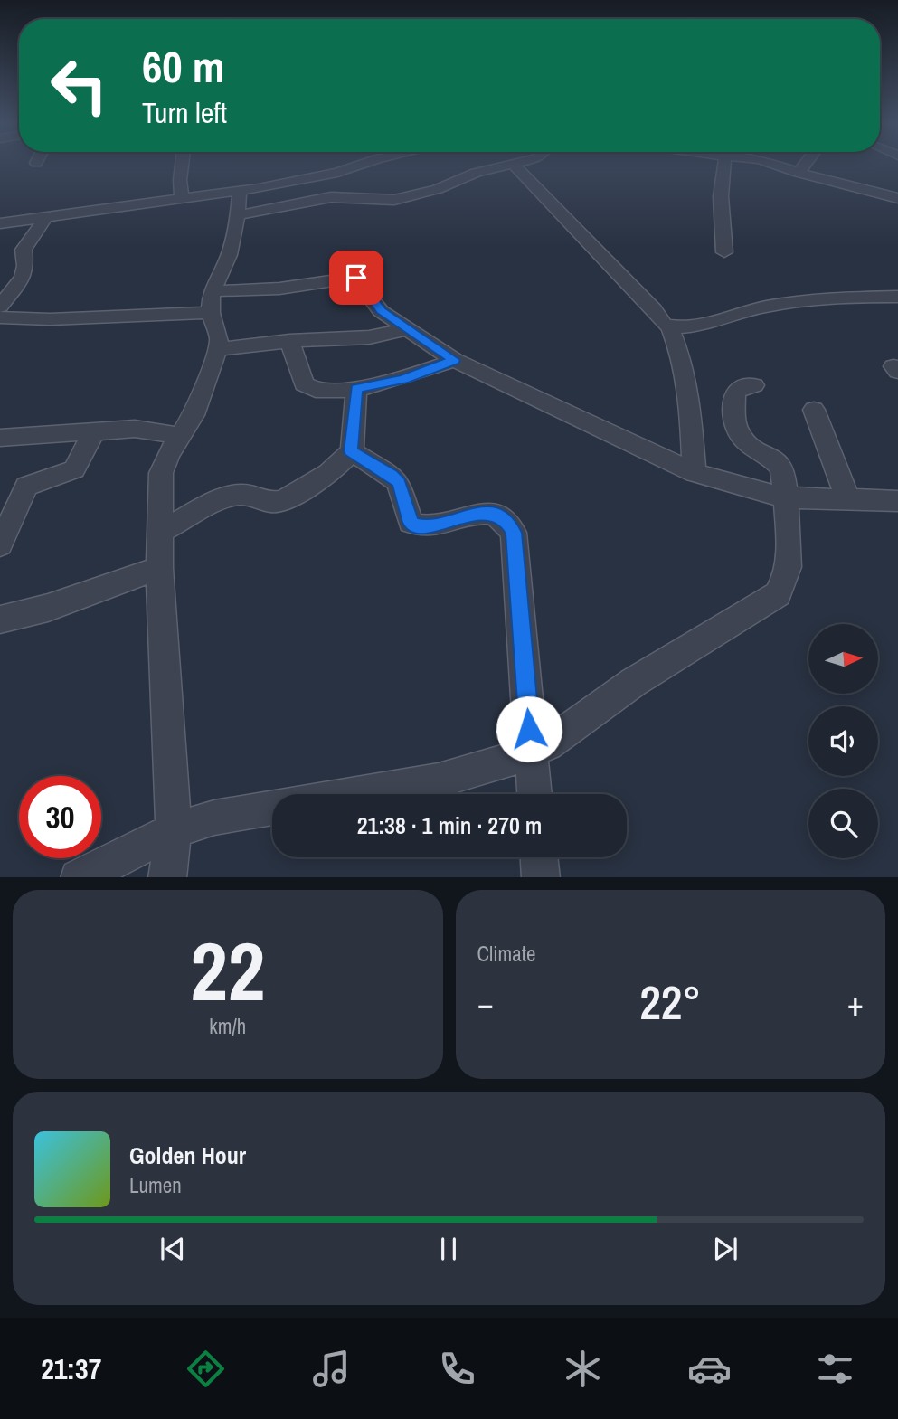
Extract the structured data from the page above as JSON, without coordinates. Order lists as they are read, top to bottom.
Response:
{
  "north": "right",
  "page": {
    "turn": ["60 m", "Turn left"],
    "limit": "30",
    "trip": "21:38 · 1 min · 270 m",
    "tile": [
      ["22", "km/h"],
      "Climate"
    ],
    "heat": ["−", "22°", "+"],
    "song": ["Golden Hour", "Lumen"],
    "tabs": "21:37"
  }
}
